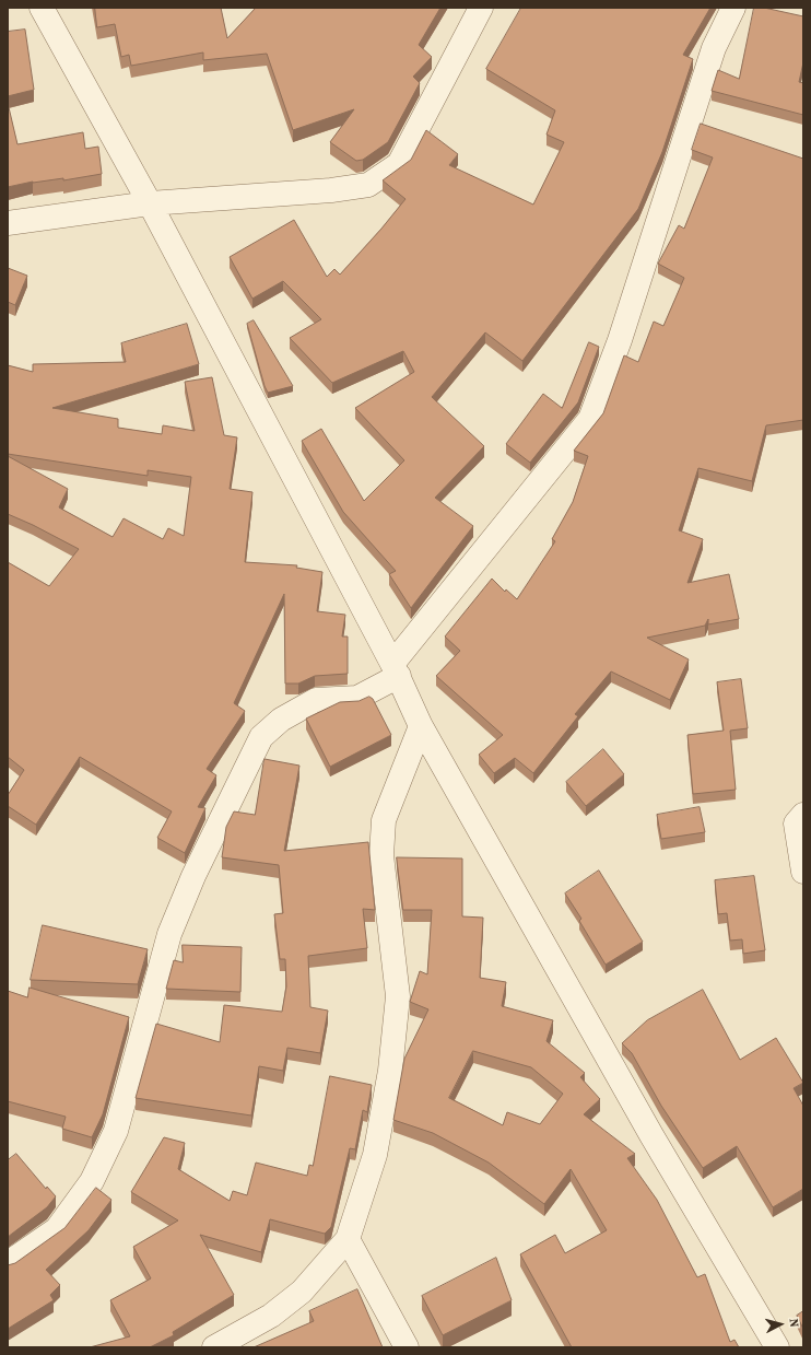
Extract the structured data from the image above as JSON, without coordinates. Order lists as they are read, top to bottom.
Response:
{
  "north": "right"
}
